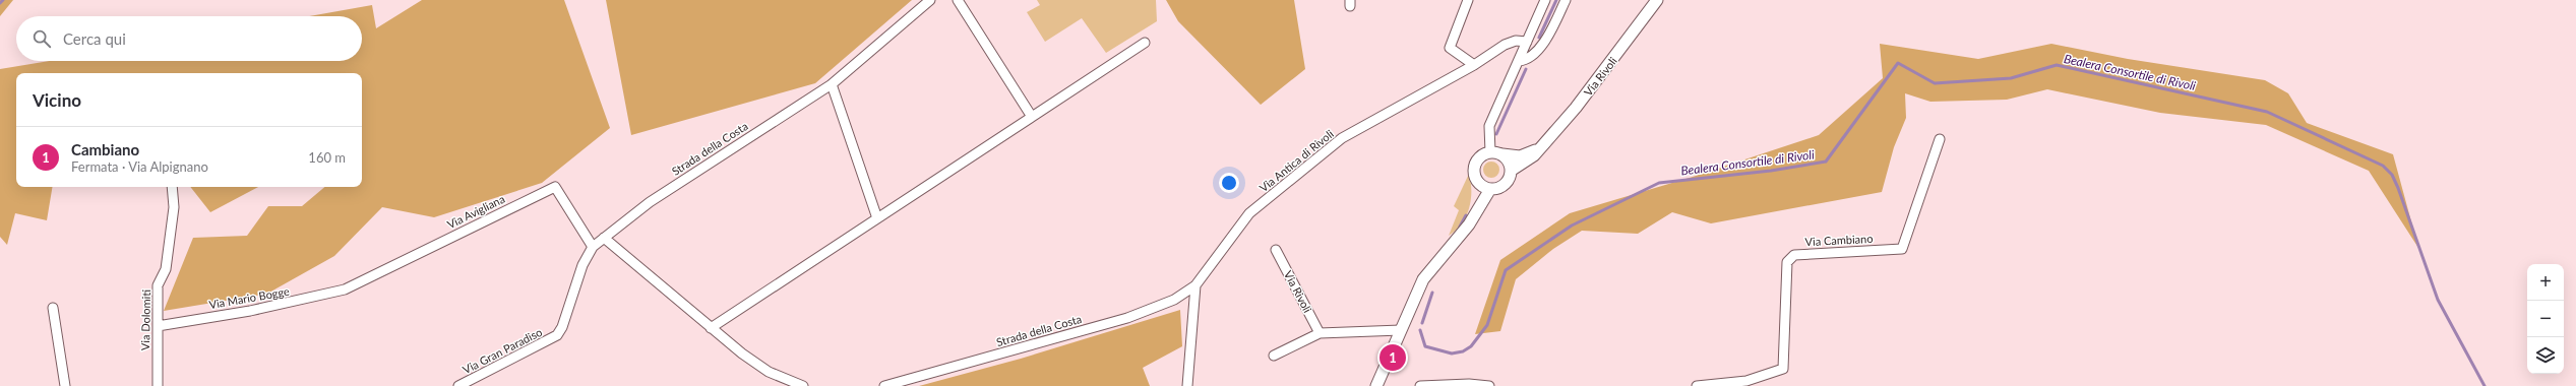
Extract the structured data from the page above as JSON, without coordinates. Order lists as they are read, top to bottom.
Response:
{
  "streets": {
    "street": [
      "Via Rivoli",
      "Strada della Costa",
      "Via Antica di Rivoli",
      "Via Avigliana",
      "Via Cambiano",
      "Via Mario Bogge",
      "Via Dolomiti",
      "Via Gran Paradiso"
    ]
  },
  "crossings": [
    ["Strada della Costa", "Via Antica di Rivoli"],
    ["Strada della Costa", "Via Avigliana"],
    ["Strada della Costa", "Via Gran Paradiso"],
    ["Via Avigliana", "Via Mario Bogge"],
    ["Via Avigliana", "Via Gran Paradiso"],
    ["Via Mario Bogge", "Via Dolomiti"]
  ],
  "water": ["Bealera Consortile di Rivoli"],
  "page": {
    "search": "Cerca qui",
    "heading": "Vicino",
    "list": [
      {
        "mark": "1",
        "name": "Cambiano",
        "note": "Fermata · Via Alpignano",
        "value": "160 m"
      }
    ],
    "map_buttons": ["+", "−"],
    "pins": "1"
  }
}
